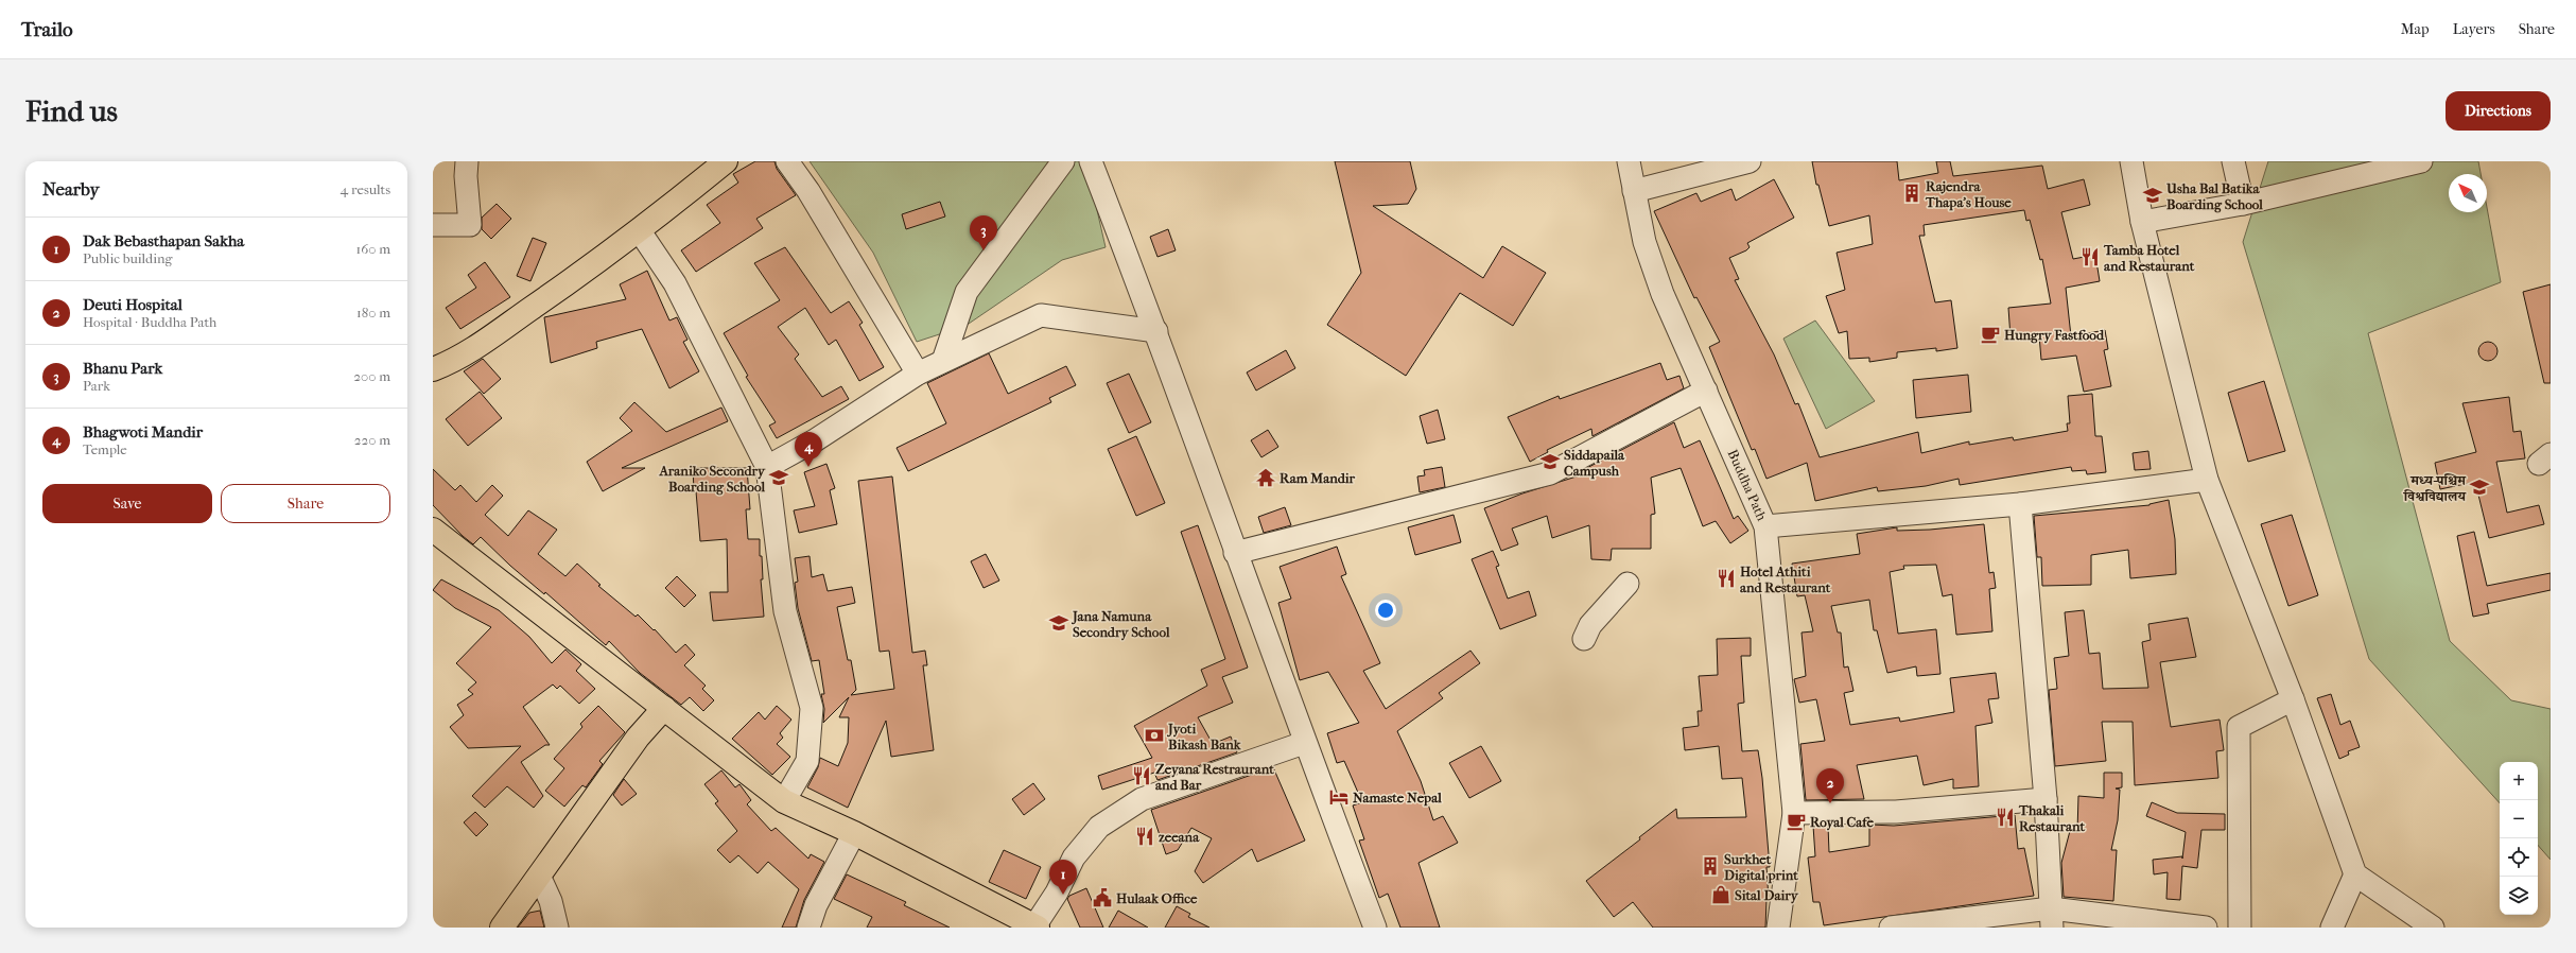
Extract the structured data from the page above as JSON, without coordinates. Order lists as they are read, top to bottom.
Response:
{
  "streets": {
    "street": ["Buddha Path"]
  },
  "places": {
    "building": ["Rajendra Thapa's House", "Surkhet Digital print"],
    "school or university": [
      "Usha Bal Batika Boarding School",
      "Siddapaila Campush",
      "Araniko Secondry Boarding School",
      "मध्य-पश्चिम विश्वविद्यालय",
      "Jana Namuna Secondry School"
    ],
    "restaurant": [
      "Tamba Hotel and Restaurant",
      "Hotel Athiti and Restaurant",
      "Zeyana Restraurant and Bar",
      "Thakali Restaurant",
      "zeeana"
    ],
    "cafe": ["Hungry Fastfood", "Royal Cafe"],
    "temple": ["Ram Mandir"],
    "bank": ["Jyoti Bikash Bank"],
    "hotel": ["Namaste Nepal"],
    "shop": ["Sital Dairy"],
    "public building": ["Hulaak Office"]
  },
  "north": "top left",
  "page": {
    "header": "Trailo",
    "nav": ["Map", "Layers", "Share"],
    "buttons": [
      "Directions",
      ["Save", "Share"]
    ],
    "title": "Find us",
    "heading": ["Nearby", "4 results"],
    "pins": [
      "3",
      "4",
      "2",
      "1"
    ],
    "list": [
      {
        "mark": "1",
        "name": "Dak Bebasthapan Sakha",
        "note": "Public building",
        "value": "160 m"
      },
      {
        "mark": "2",
        "name": "Deuti Hospital",
        "note": "Hospital · Buddha Path",
        "value": "180 m"
      },
      {
        "mark": "3",
        "name": "Bhanu Park",
        "note": "Park",
        "value": "200 m"
      },
      {
        "mark": "4",
        "name": "Bhagwoti Mandir",
        "note": "Temple",
        "value": "220 m"
      }
    ],
    "map_buttons": ["+", "−"]
  }
}
